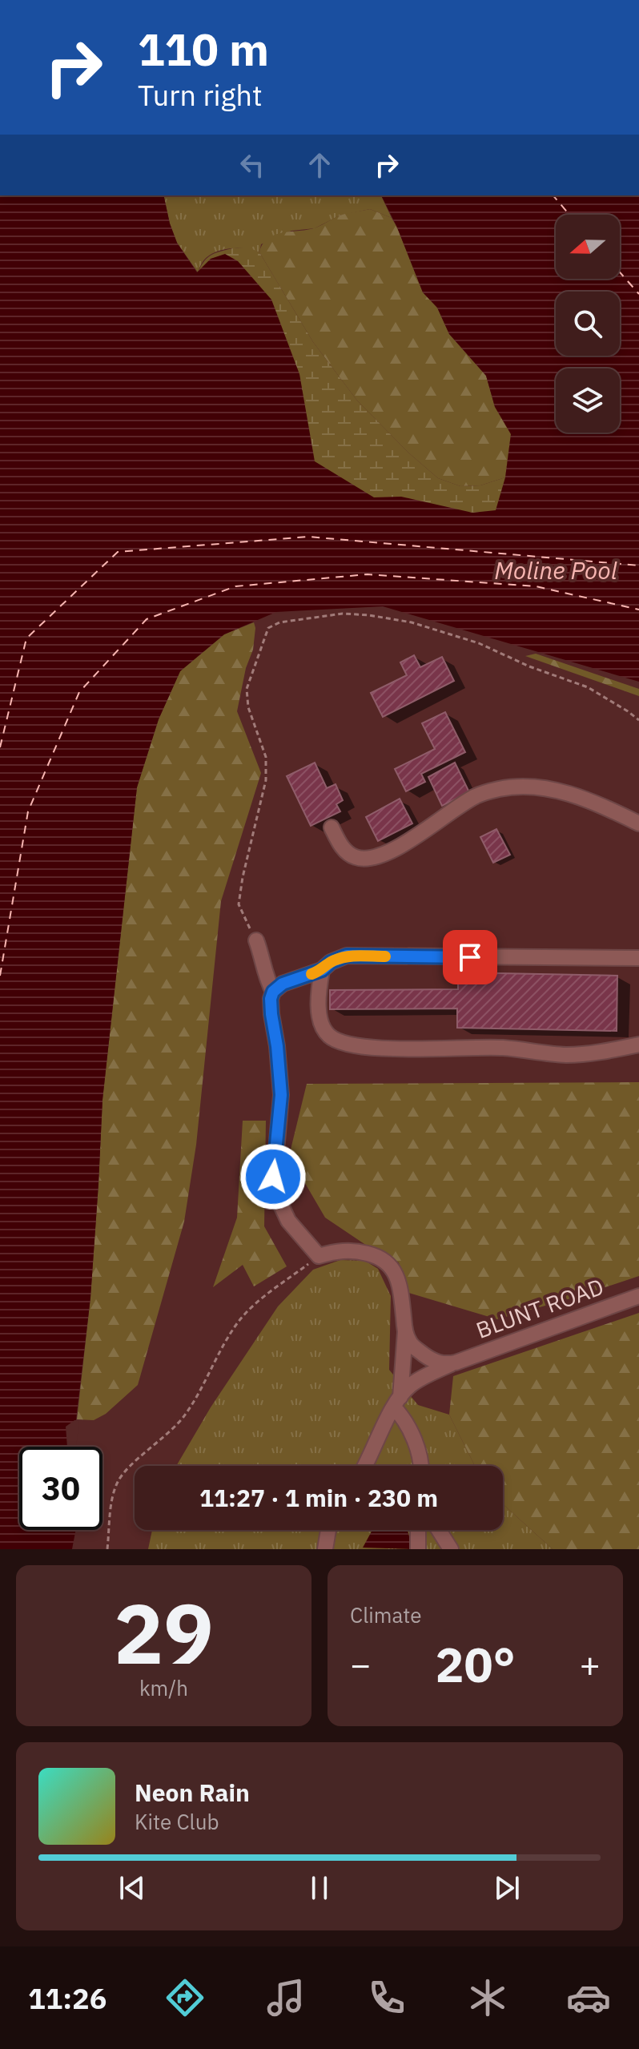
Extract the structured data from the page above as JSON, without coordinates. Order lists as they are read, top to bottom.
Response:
{
  "streets": {
    "street": ["BLUNT ROAD"]
  },
  "water": ["Moline Pool"],
  "north": "left",
  "page": {
    "turn": ["110 m", "Turn right"],
    "limit": "30",
    "trip": "11:27 · 1 min · 230 m",
    "tile": [
      ["29", "km/h"],
      "Climate"
    ],
    "heat": ["−", "20°", "+"],
    "song": ["Neon Rain", "Kite Club"],
    "tabs": "11:26"
  }
}
